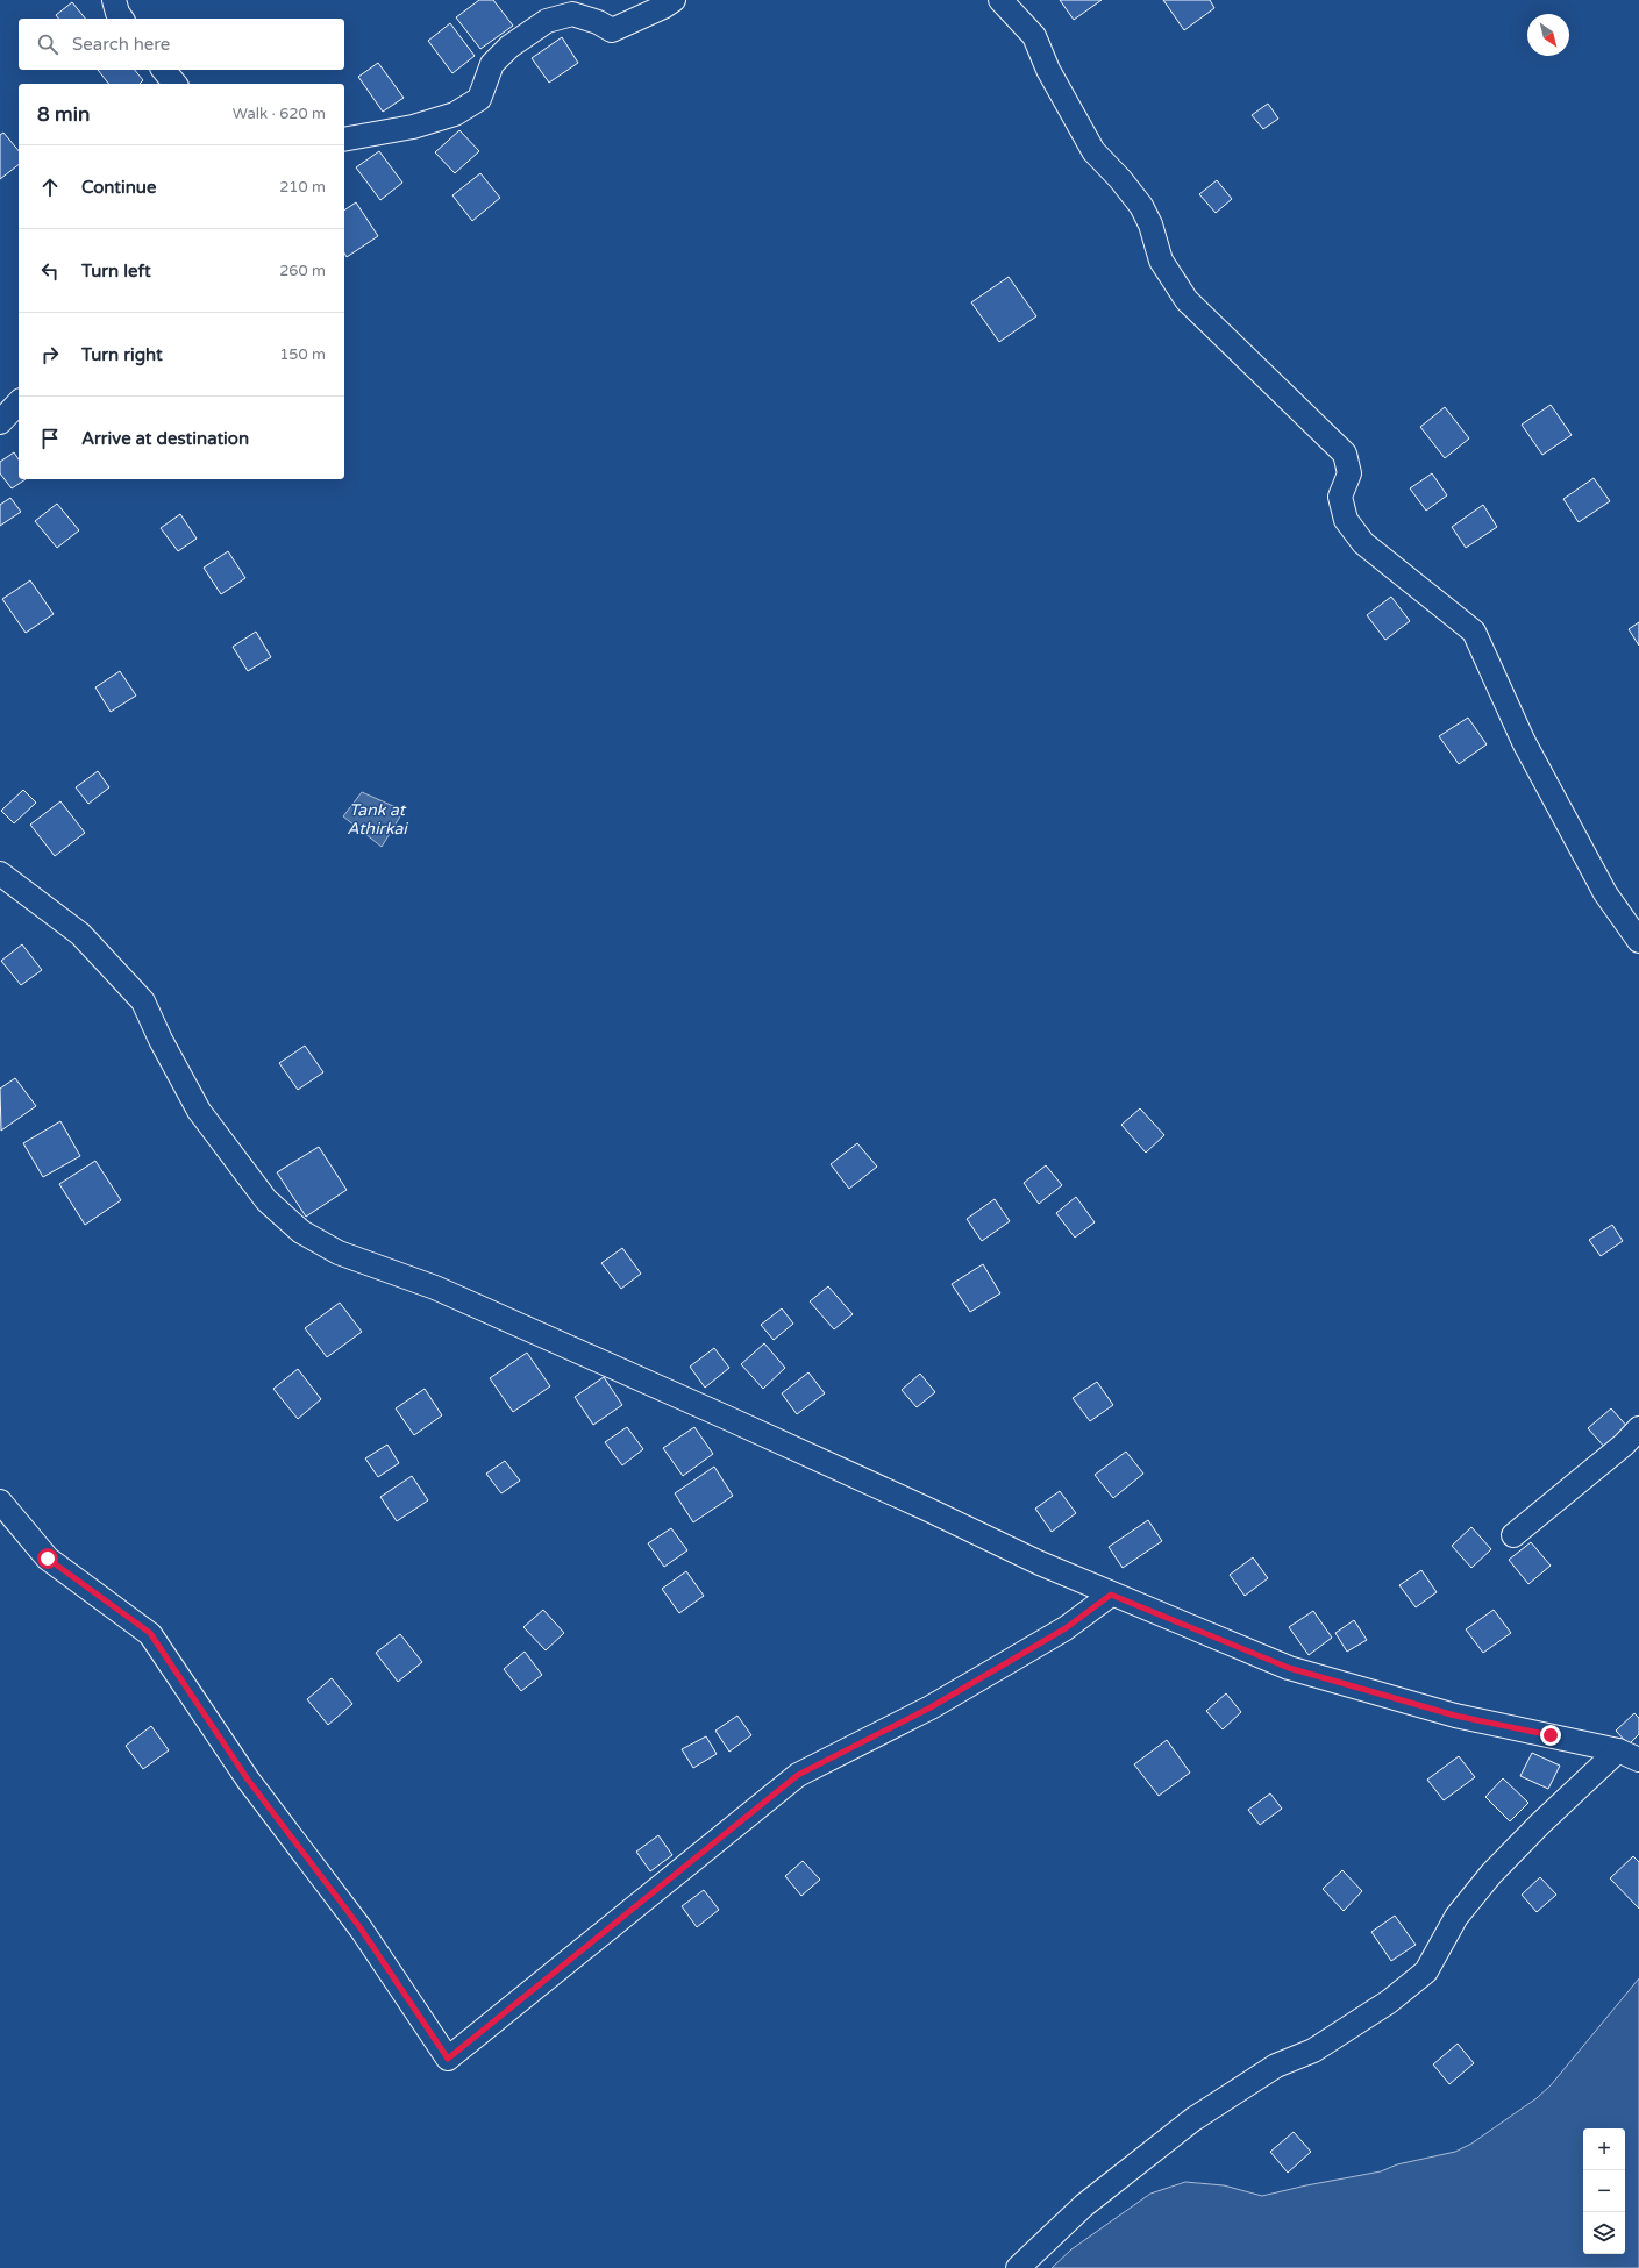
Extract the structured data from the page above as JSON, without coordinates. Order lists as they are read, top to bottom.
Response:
{
  "water": ["Tank at Athirkai"],
  "north": "bottom right",
  "page": {
    "search": "Search here",
    "heading": ["8 min", "Walk · 620 m"],
    "list": [
      ["Continue", "210 m"],
      ["Turn left", "260 m"],
      ["Turn right", "150 m"],
      "Arrive at destination"
    ],
    "map_buttons": ["+", "−"]
  }
}
